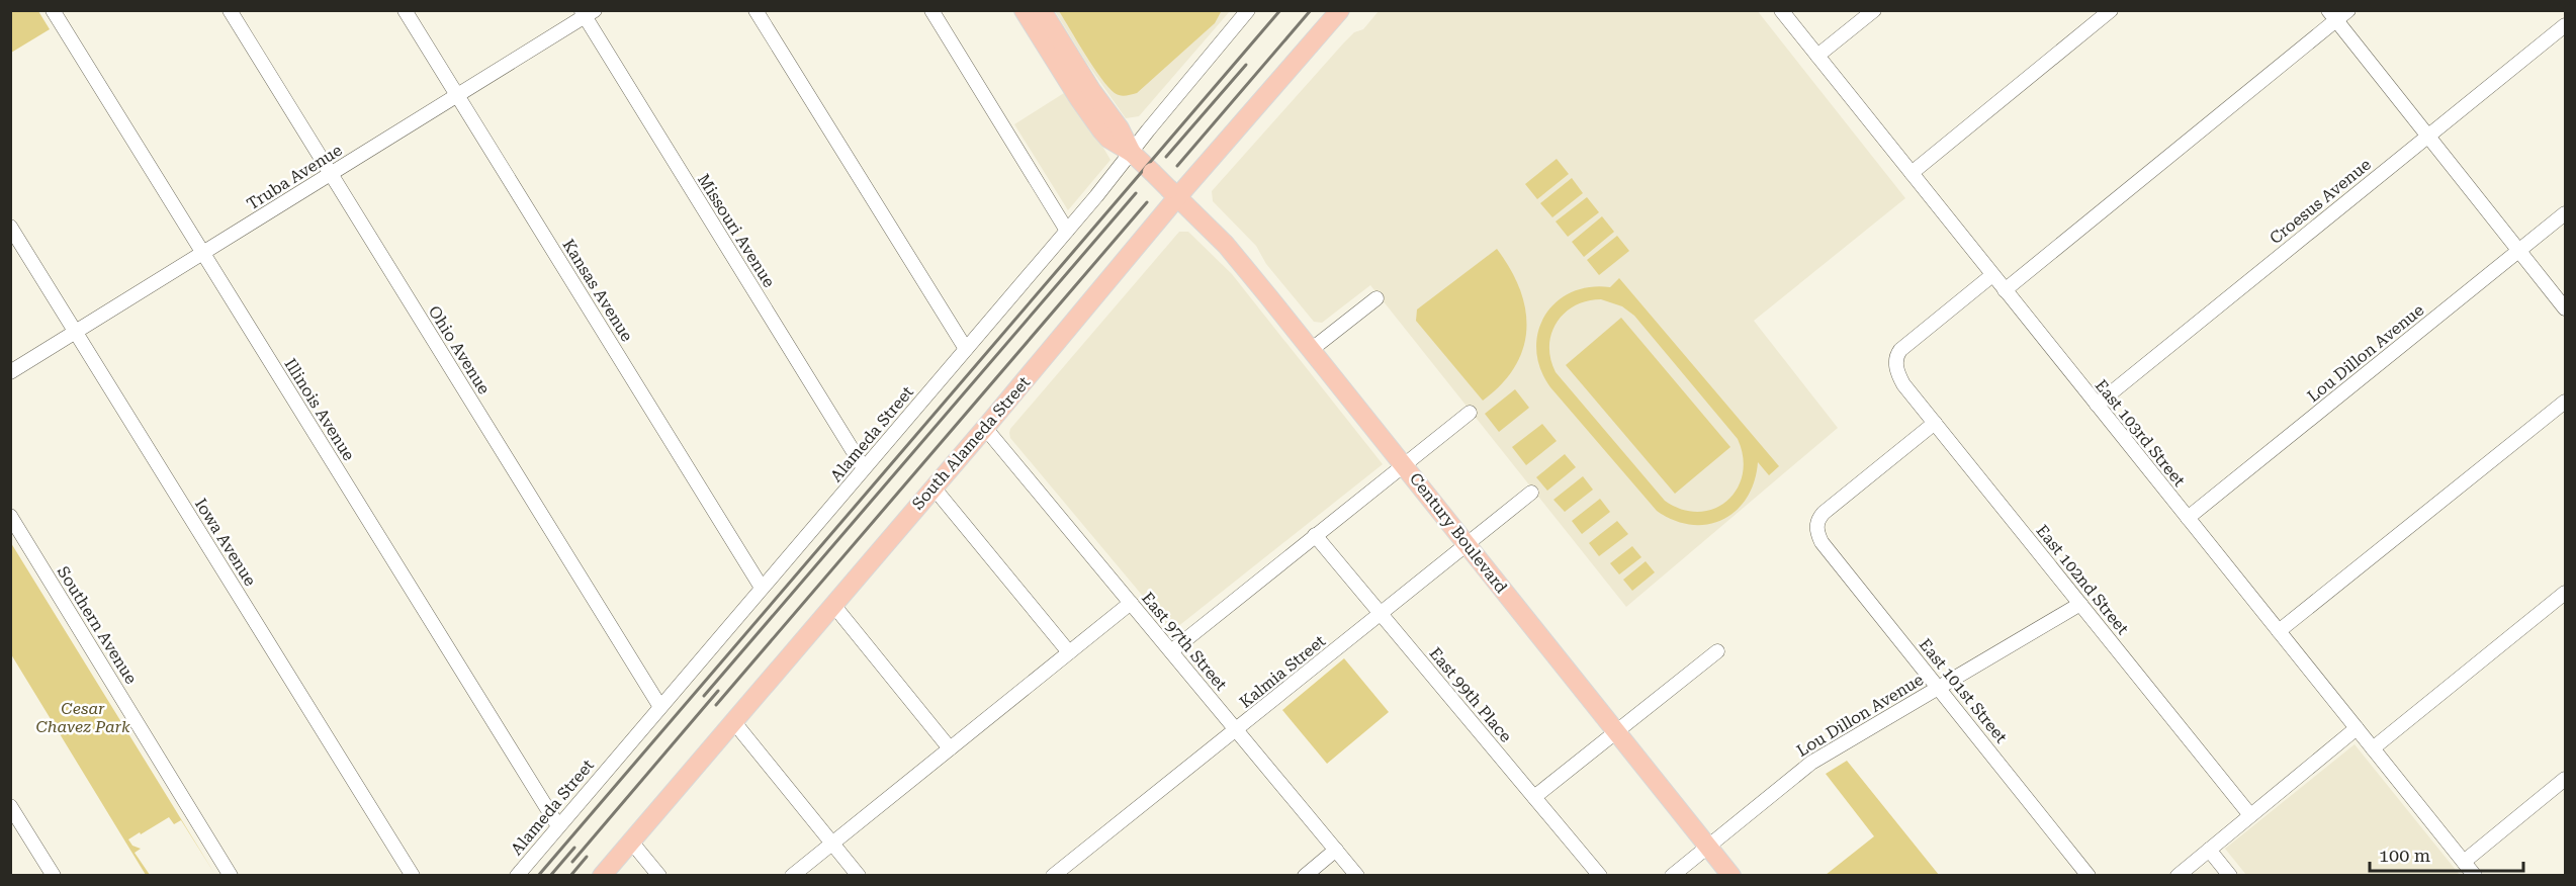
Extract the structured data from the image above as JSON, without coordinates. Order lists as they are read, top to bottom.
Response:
{
  "streets": {
    "main road": ["South Alameda Street", "Century Boulevard"],
    "street": [
      "Truba Avenue",
      "Croesus Avenue",
      "Missouri Avenue",
      "Kansas Avenue",
      "Ohio Avenue",
      "Lou Dillon Avenue",
      "Illinois Avenue",
      "East 103rd Street",
      "Alameda Street",
      "Iowa Avenue",
      "East 102nd Street",
      "Southern Avenue",
      "East 97th Street",
      "Kalmia Street",
      "East 101st Street",
      "East 99th Place"
    ]
  },
  "crossings": [
    ["Truba Avenue", "Missouri Avenue"],
    ["Truba Avenue", "Kansas Avenue"],
    ["Truba Avenue", "Ohio Avenue"],
    ["Truba Avenue", "Illinois Avenue"],
    ["Truba Avenue", "Iowa Avenue"],
    ["Croesus Avenue", "East 103rd Street"],
    ["Missouri Avenue", "Alameda Street"],
    ["Kansas Avenue", "Alameda Street"],
    ["Ohio Avenue", "Alameda Street"],
    ["Lou Dillon Avenue", "East 103rd Street"],
    ["Lou Dillon Avenue", "Century Boulevard"],
    ["Lou Dillon Avenue", "East 102nd Street"],
    ["Lou Dillon Avenue", "East 101st Street"],
    ["Illinois Avenue", "Alameda Street"],
    ["East 103rd Street", "East 102nd Street"],
    ["Alameda Street", "Century Boulevard"],
    ["South Alameda Street", "Century Boulevard"],
    ["South Alameda Street", "East 97th Street"],
    ["Century Boulevard", "Kalmia Street"],
    ["East 102nd Street", "East 101st Street"],
    ["East 97th Street", "Kalmia Street"],
    ["Kalmia Street", "East 99th Place"]
  ],
  "parks": ["Cesar Chavez Park"],
  "scale_bar": "100 m"
}
